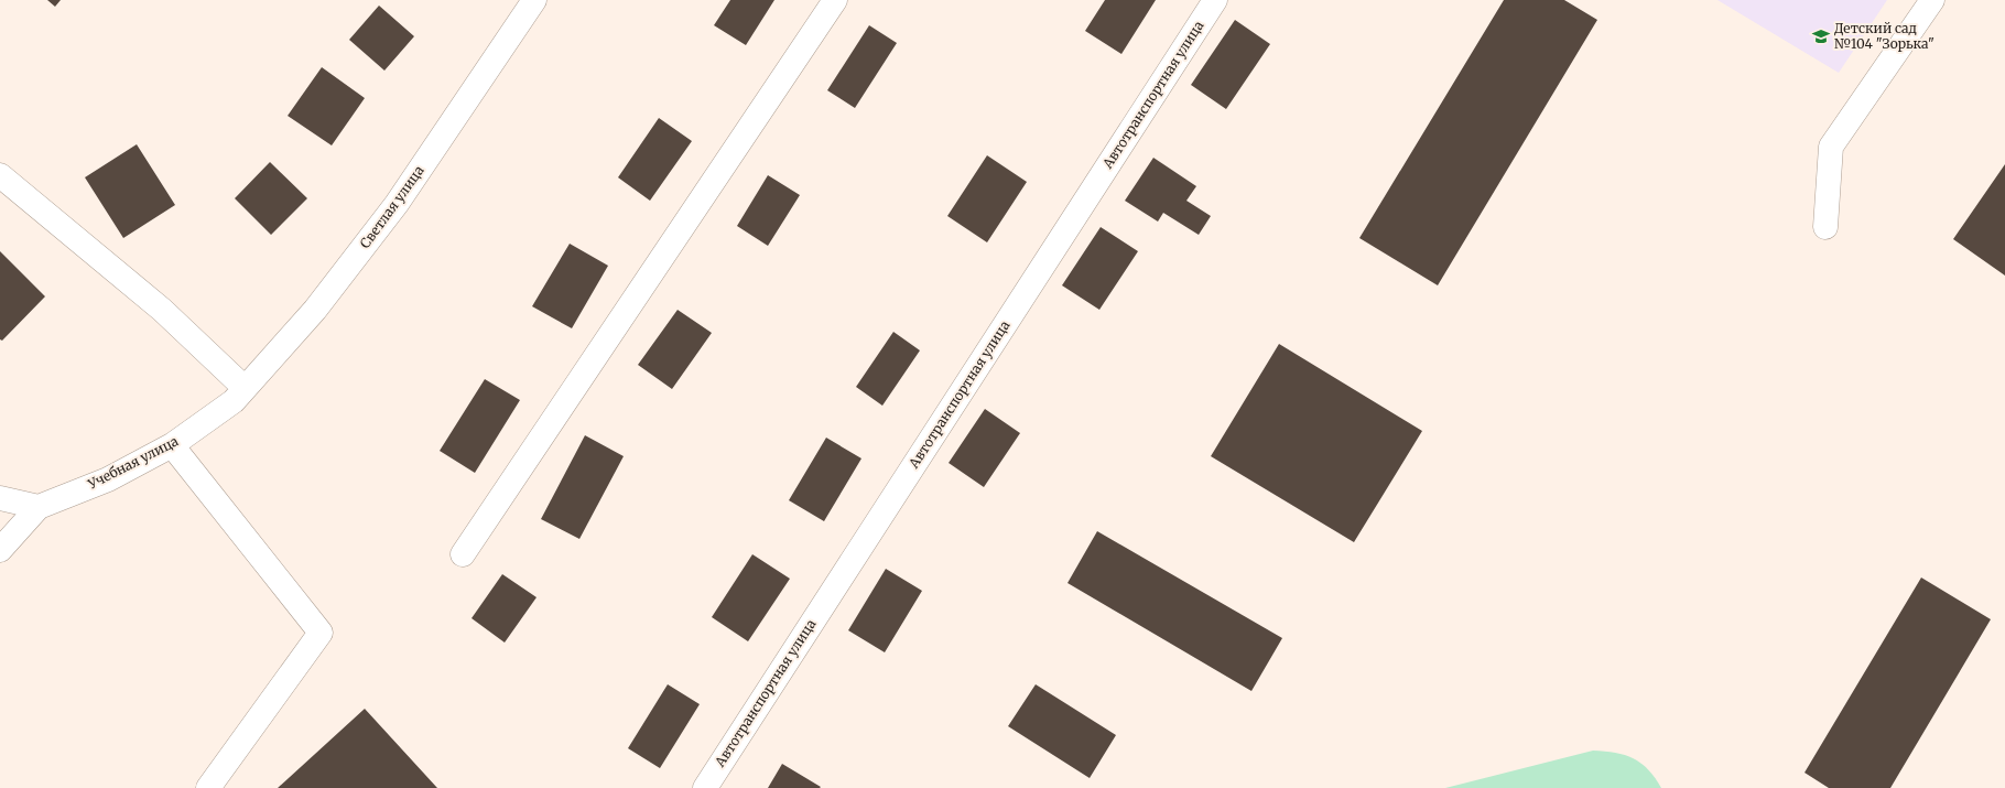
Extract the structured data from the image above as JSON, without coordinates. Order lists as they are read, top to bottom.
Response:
{
  "streets": {
    "street": ["Автотранспортная улица", "Светлая улица", "Учебная улица"]
  },
  "crossings": [
    ["Светлая улица", "Учебная улица"]
  ],
  "places": {
    "school or university": ["Детский сад №104 \"Зорька\""]
  }
}
